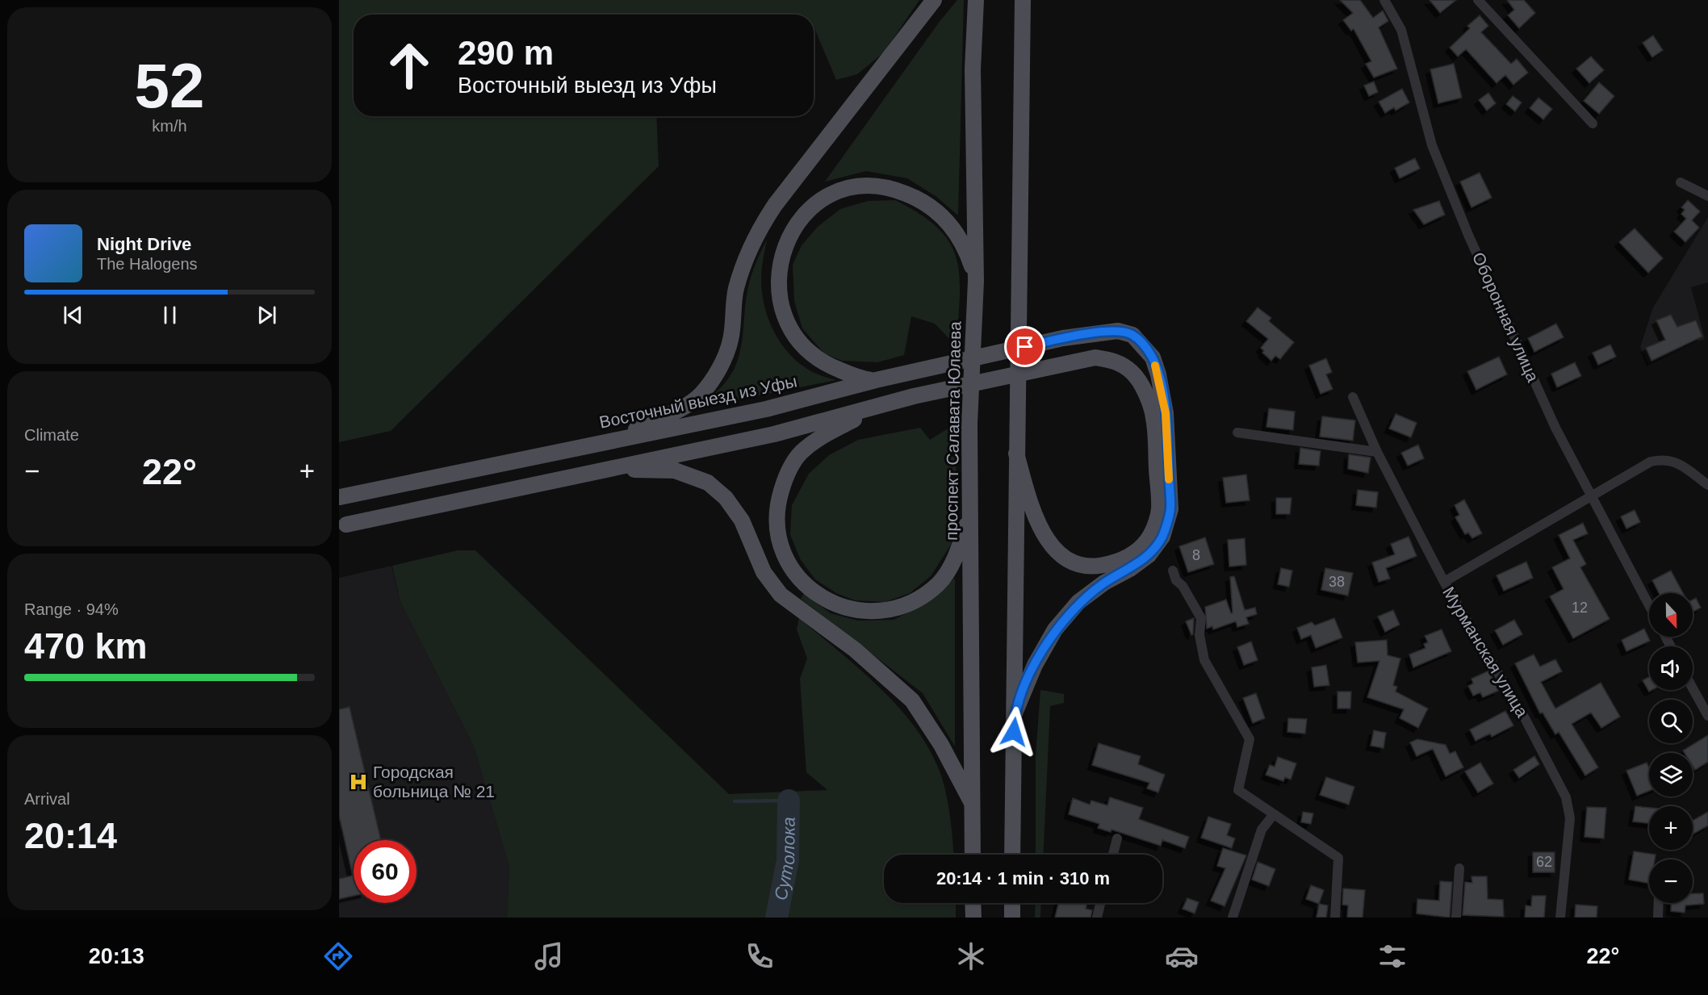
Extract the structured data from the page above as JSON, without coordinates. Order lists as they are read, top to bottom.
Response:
{
  "streets": {
    "main road": ["Восточный выезд из Уфы", "проспект Салавата Юлаева"],
    "street": ["Оборонная улица", "Мурманская улица"]
  },
  "water": ["Сутолока"],
  "places": {
    "hospital": ["Городская больница № 21"]
  },
  "house_numbers": [
    "8",
    "38",
    "12",
    "62"
  ],
  "north": "bottom",
  "page": {
    "tile": [
      ["52", "km/h"],
      "Climate",
      ["Range · 94%", "470 km"],
      ["Arrival", "20:14"]
    ],
    "turn": ["290 m", "Восточный выезд из Уфы"],
    "song": ["Night Drive", "The Halogens"],
    "heat": ["−", "22°", "+"],
    "map_buttons": ["+", "−"],
    "limit": "60",
    "trip": "20:14 · 1 min · 310 m",
    "tabs": ["20:13", "22°"]
  }
}
